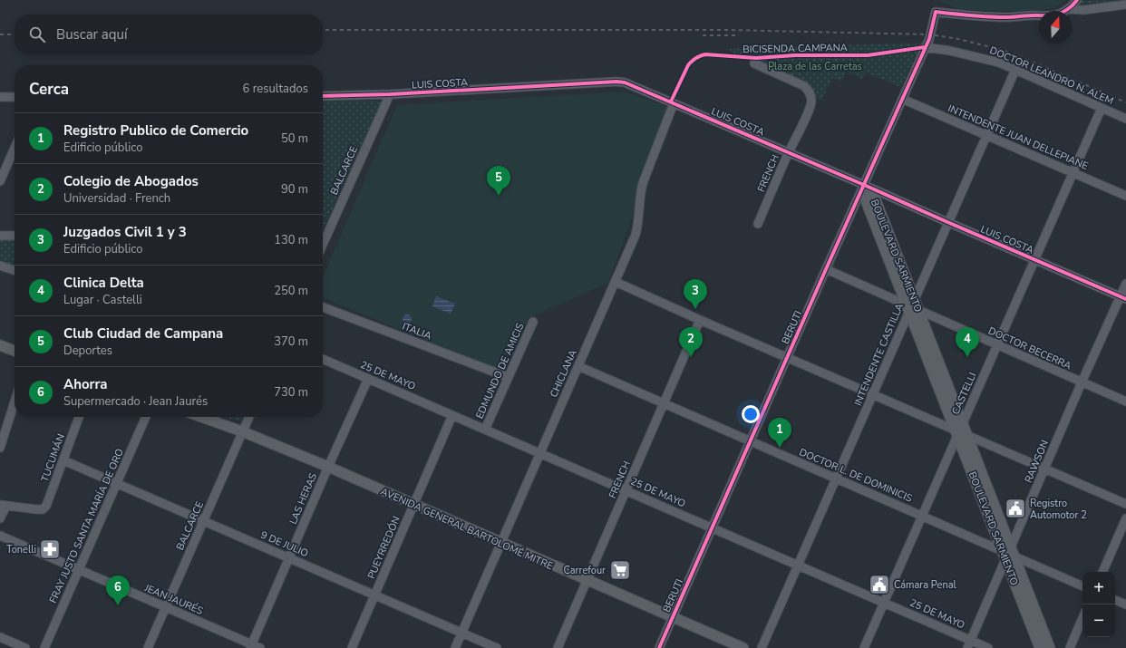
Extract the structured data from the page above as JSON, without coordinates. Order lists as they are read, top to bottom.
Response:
{
  "streets": {
    "main road": ["BOULEVARD SARMIENTO", "AVENIDA GENERAL BARTOLOMÉ MITRE"],
    "street": [
      "DOCTOR LEANDRO N. ALEM",
      "LUIS COSTA",
      "INTENDENTE JUAN DELLEPIANE",
      "BALCARCE",
      "FRENCH",
      "BERUTI",
      "ITALIA",
      "DOCTOR BECERRA",
      "INTENDENTE CASTILLA",
      "EDMUNDO DE AMICIS",
      "CHICLANA",
      "25 DE MAYO",
      "CASTELLI",
      "TUCUMÁN",
      "RAWSON",
      "DOCTOR L. DE DOMINICIS",
      "LAS HERAS",
      "FRAY JUSTO SANTA MARÍA DE ORO",
      "9 DE JULIO",
      "PUEYRREDÓN",
      "JEAN JAURÉS"
    ],
    "cycle path": ["BICISENDA CAMPANA"]
  },
  "crossings": [
    ["DOCTOR LEANDRO N. ALEM", "BERUTI"],
    ["DOCTOR LEANDRO N. ALEM", "INTENDENTE CASTILLA"],
    ["DOCTOR LEANDRO N. ALEM", "CASTELLI"],
    ["LUIS COSTA", "BALCARCE"],
    ["LUIS COSTA", "FRENCH"],
    ["LUIS COSTA", "BOULEVARD SARMIENTO"],
    ["LUIS COSTA", "BERUTI"],
    ["LUIS COSTA", "INTENDENTE CASTILLA"],
    ["LUIS COSTA", "CHICLANA"],
    ["LUIS COSTA", "CASTELLI"],
    ["LUIS COSTA", "RAWSON"],
    ["INTENDENTE JUAN DELLEPIANE", "BERUTI"],
    ["INTENDENTE JUAN DELLEPIANE", "INTENDENTE CASTILLA"],
    ["INTENDENTE JUAN DELLEPIANE", "CASTELLI"],
    ["BALCARCE", "AVENIDA GENERAL BARTOLOMÉ MITRE"],
    ["BALCARCE", "9 DE JULIO"],
    ["BALCARCE", "JEAN JAURÉS"],
    ["FRENCH", "25 DE MAYO"],
    ["FRENCH", "DOCTOR L. DE DOMINICIS"],
    ["FRENCH", "AVENIDA GENERAL BARTOLOMÉ MITRE"],
    ["BOULEVARD SARMIENTO", "BERUTI"],
    ["BOULEVARD SARMIENTO", "DOCTOR BECERRA"],
    ["BOULEVARD SARMIENTO", "INTENDENTE CASTILLA"],
    ["BOULEVARD SARMIENTO", "CASTELLI"],
    ["BOULEVARD SARMIENTO", "RAWSON"],
    ["BOULEVARD SARMIENTO", "DOCTOR L. DE DOMINICIS"],
    ["BERUTI", "DOCTOR BECERRA"],
    ["BERUTI", "25 DE MAYO"],
    ["BERUTI", "DOCTOR L. DE DOMINICIS"],
    ["BERUTI", "AVENIDA GENERAL BARTOLOMÉ MITRE"],
    ["ITALIA", "EDMUNDO DE AMICIS"],
    ["DOCTOR BECERRA", "INTENDENTE CASTILLA"],
    ["DOCTOR BECERRA", "CASTELLI"],
    ["DOCTOR BECERRA", "RAWSON"],
    ["INTENDENTE CASTILLA", "25 DE MAYO"],
    ["INTENDENTE CASTILLA", "DOCTOR L. DE DOMINICIS"],
    ["EDMUNDO DE AMICIS", "25 DE MAYO"],
    ["CHICLANA", "25 DE MAYO"],
    ["CHICLANA", "DOCTOR L. DE DOMINICIS"],
    ["CHICLANA", "AVENIDA GENERAL BARTOLOMÉ MITRE"],
    ["CHICLANA", "9 DE JULIO"],
    ["25 DE MAYO", "CASTELLI"],
    ["25 DE MAYO", "RAWSON"],
    ["25 DE MAYO", "LAS HERAS"],
    ["25 DE MAYO", "PUEYRREDÓN"],
    ["CASTELLI", "DOCTOR L. DE DOMINICIS"],
    ["TUCUMÁN", "9 DE JULIO"],
    ["RAWSON", "DOCTOR L. DE DOMINICIS"],
    ["LAS HERAS", "AVENIDA GENERAL BARTOLOMÉ MITRE"],
    ["LAS HERAS", "9 DE JULIO"],
    ["LAS HERAS", "JEAN JAURÉS"],
    ["FRAY JUSTO SANTA MARÍA DE ORO", "9 DE JULIO"],
    ["FRAY JUSTO SANTA MARÍA DE ORO", "JEAN JAURÉS"],
    ["AVENIDA GENERAL BARTOLOMÉ MITRE", "PUEYRREDÓN"],
    ["9 DE JULIO", "PUEYRREDÓN"]
  ],
  "parks": ["Plaza de las Carretas"],
  "places": {
    "public building": ["Registro Automotor 2", "Cámara Penal"],
    "pharmacy": ["Tonelli"],
    "supermarket": ["Carrefour"]
  },
  "north": "top",
  "page": {
    "search": "Buscar aquí",
    "heading": ["Cerca", "6 resultados"],
    "list": [
      {
        "mark": "1",
        "name": "Registro Publico de Comercio",
        "note": "Edificio público",
        "value": "50 m"
      },
      {
        "mark": "2",
        "name": "Colegio de Abogados",
        "note": "Universidad · French",
        "value": "90 m"
      },
      {
        "mark": "3",
        "name": "Juzgados Civil 1 y 3",
        "note": "Edificio público",
        "value": "130 m"
      },
      {
        "mark": "4",
        "name": "Clinica Delta",
        "note": "Lugar · Castelli",
        "value": "250 m"
      },
      {
        "mark": "5",
        "name": "Club Ciudad de Campana",
        "note": "Deportes",
        "value": "370 m"
      },
      {
        "mark": "6",
        "name": "Ahorra",
        "note": "Supermercado · Jean Jaurés",
        "value": "730 m"
      }
    ],
    "pins": [
      "5",
      "3",
      "2",
      "4",
      "1",
      "6"
    ],
    "map_buttons": ["+", "−"]
  }
}
